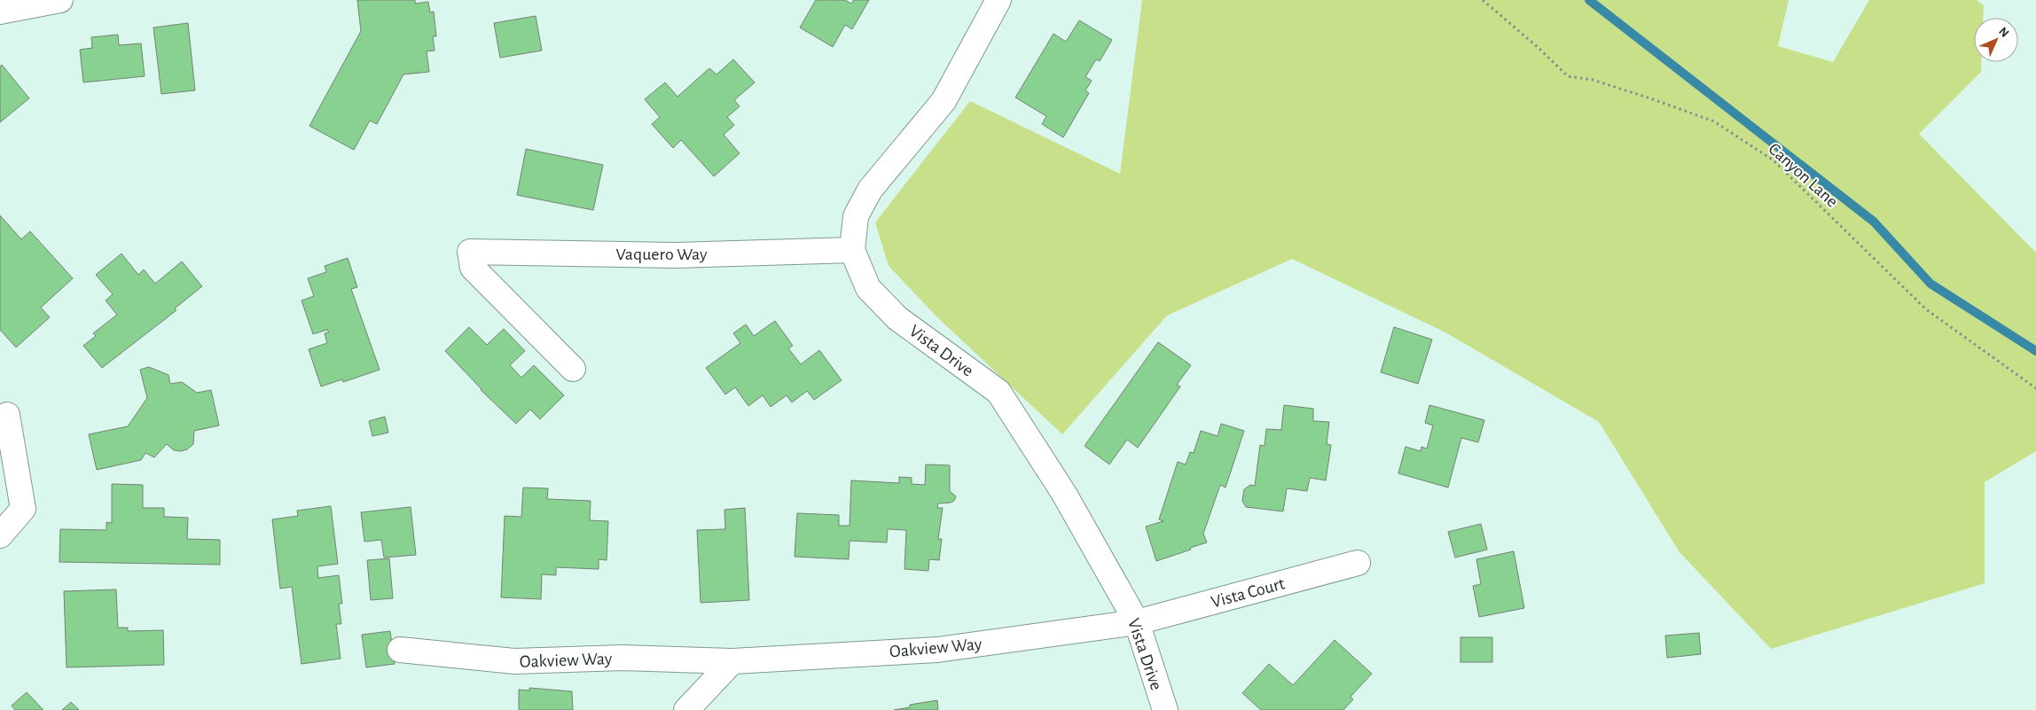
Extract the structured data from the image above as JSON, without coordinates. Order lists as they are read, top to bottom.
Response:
{
  "streets": {
    "street": [
      "Vaquero Way",
      "Vista Drive",
      "Vista Court",
      "Oakview Way"
    ],
    "path": ["Canyon Lane"]
  },
  "crossings": [
    ["Vaquero Way", "Vista Drive"],
    ["Vista Drive", "Vista Court"],
    ["Vista Drive", "Oakview Way"],
    ["Vista Court", "Oakview Way"]
  ],
  "north": "top right"
}
